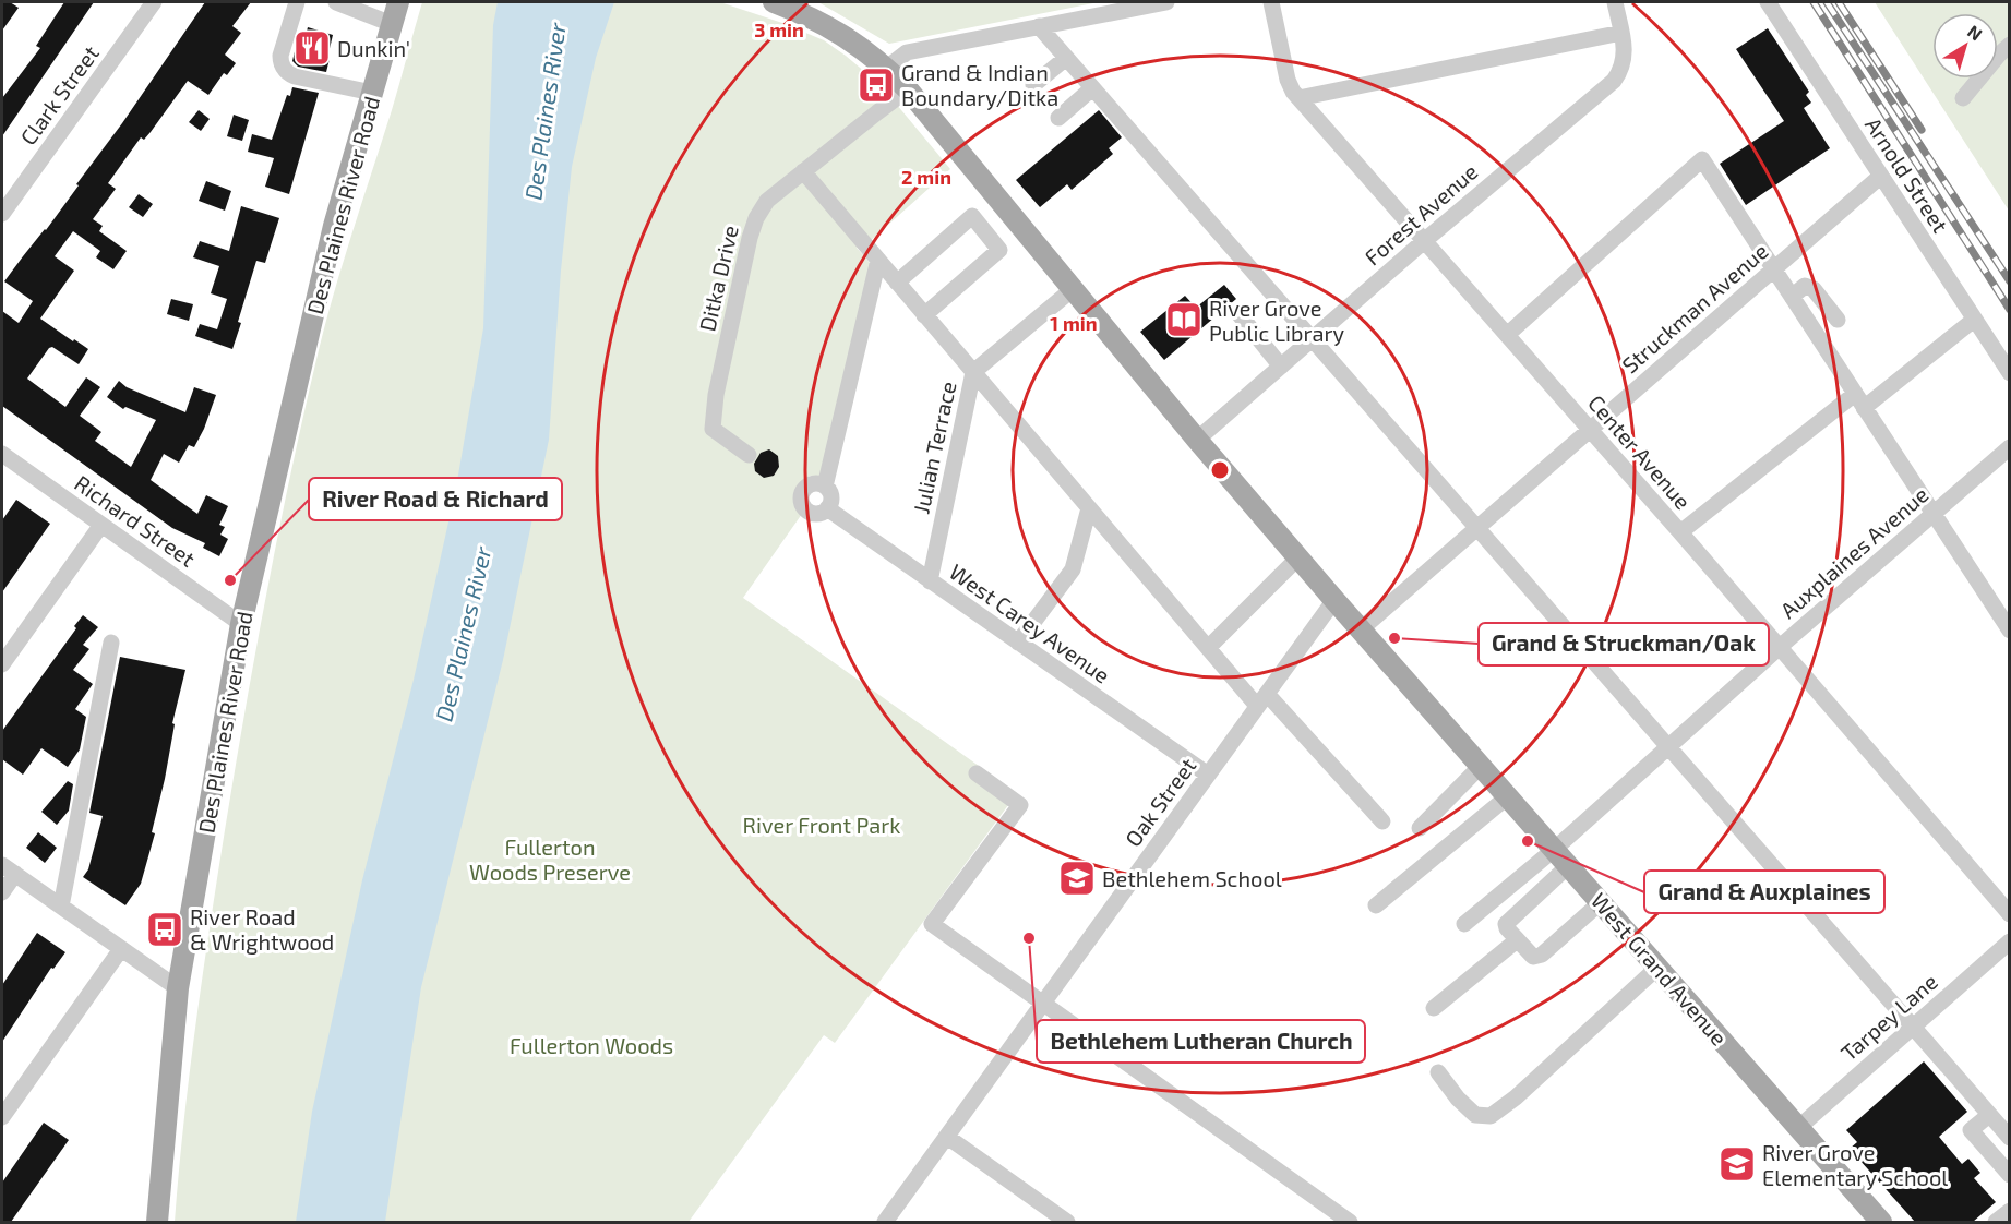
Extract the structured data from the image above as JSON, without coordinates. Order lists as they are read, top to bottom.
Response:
{
  "streets": {
    "main road": ["Des Plaines River Road", "West Grand Avenue"],
    "street": [
      "Clark Street",
      "Arnold Street",
      "Forest Avenue",
      "Ditka Drive",
      "Struckman Avenue",
      "Julian Terrace",
      "Center Avenue",
      "Richard Street",
      "Auxplaines Avenue",
      "West Carey Avenue",
      "Oak Street",
      "Tarpey Lane"
    ]
  },
  "crossings": [
    ["Arnold Street", "Struckman Avenue"],
    ["Des Plaines River Road", "Richard Street"],
    ["Forest Avenue", "Center Avenue"],
    ["Forest Avenue", "West Grand Avenue"],
    ["Ditka Drive", "West Grand Avenue"],
    ["Struckman Avenue", "Center Avenue"],
    ["Struckman Avenue", "West Grand Avenue"],
    ["Julian Terrace", "West Carey Avenue"],
    ["Julian Terrace", "West Grand Avenue"],
    ["Center Avenue", "Auxplaines Avenue"],
    ["Auxplaines Avenue", "West Grand Avenue"],
    ["West Carey Avenue", "Oak Street"],
    ["Oak Street", "West Grand Avenue"],
    ["West Grand Avenue", "Tarpey Lane"]
  ],
  "water": ["Des Plaines River"],
  "parks": ["River Front Park", "Fullerton Woods Preserve", "Fullerton Woods"],
  "places": {
    "restaurant": ["Dunkin'"],
    "bus stop": ["Grand & Indian Boundary/Ditka", "River Road & Wrightwood"],
    "library": ["River Grove Public Library"],
    "other": [
      "River Road & Richard",
      "Grand & Struckman/Oak",
      "Grand & Auxplaines",
      "Bethlehem Lutheran Church"
    ],
    "school or university": ["Bethlehem School", "River Grove Elementary School"]
  },
  "north": "top right",
  "rings": ["3 min", "2 min", "1 min"]
}
